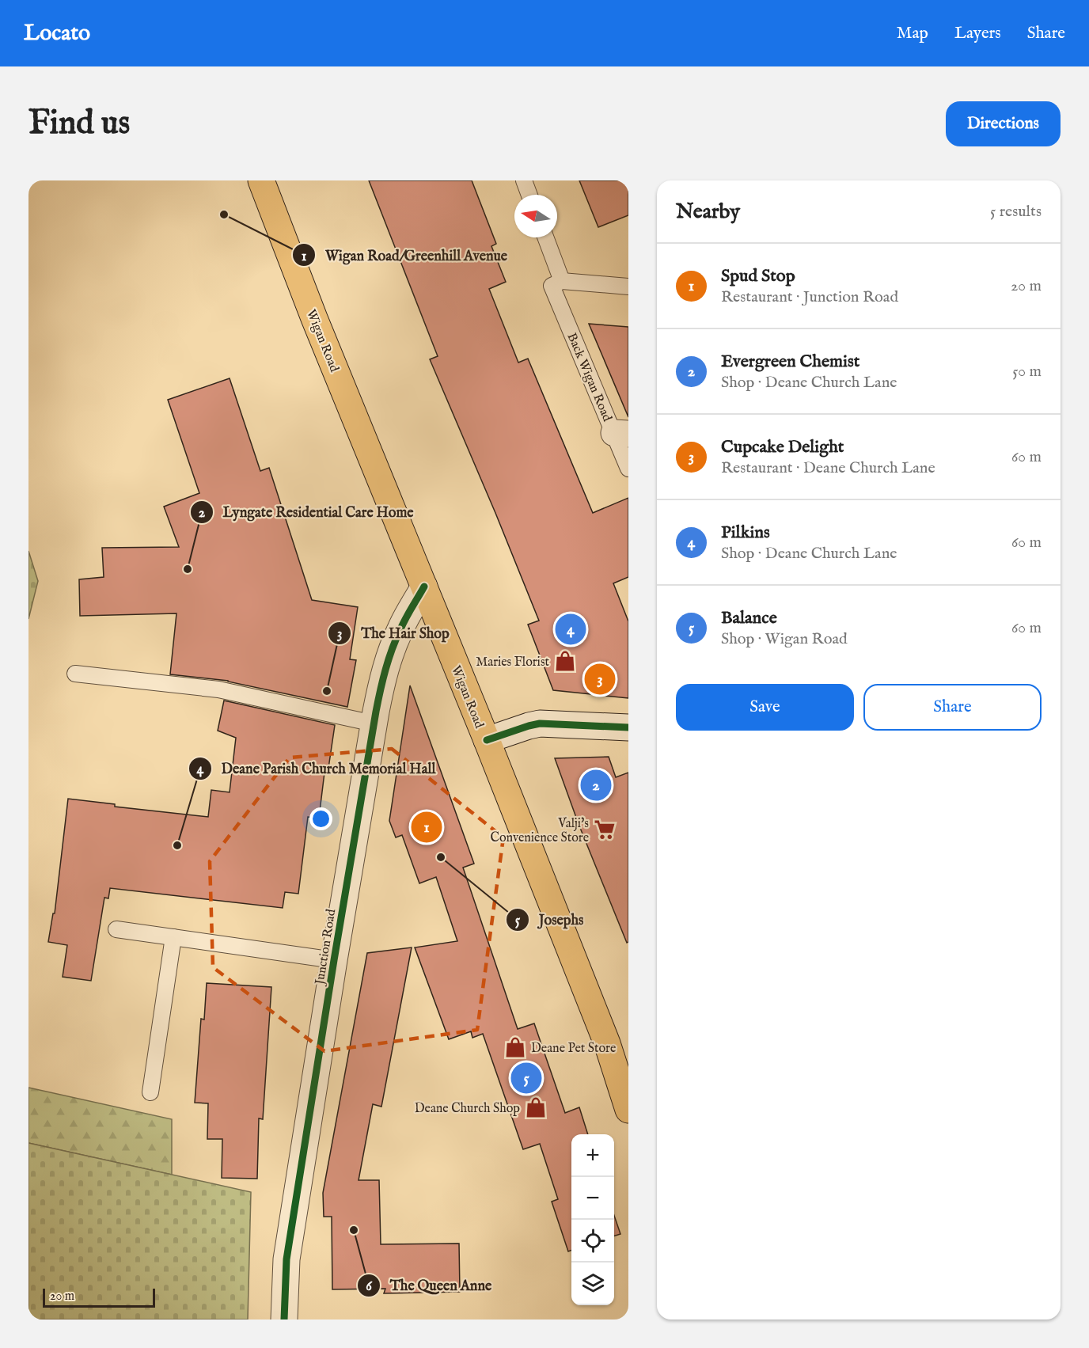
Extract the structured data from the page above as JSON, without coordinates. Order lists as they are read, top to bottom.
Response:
{
  "streets": {
    "main road": ["Wigan Road"],
    "street": ["Junction Road"],
    "lane": ["Back Wigan Road"]
  },
  "crossings": [
    ["Wigan Road", "Junction Road"]
  ],
  "places": {
    "other": [
      "Wigan Road/Greenhill Avenue",
      "Lyngate Residential Care Home",
      "The Hair Shop",
      "Deane Parish Church Memorial Hall",
      "Josephs",
      "The Queen Anne"
    ],
    "shop": ["Maries Florist", "Deane Pet Store", "Deane Church Shop"],
    "supermarket": ["Valji's Convenience Store"]
  },
  "scale_bar": "20 m",
  "north": "left",
  "page": {
    "header": "Locato",
    "nav": ["Map", "Layers", "Share"],
    "buttons": [
      "Directions",
      ["Save", "Share"]
    ],
    "title": "Find us",
    "heading": ["Nearby", "5 results"],
    "list": [
      {
        "mark": "1",
        "name": "Spud Stop",
        "note": "Restaurant · Junction Road",
        "value": "20 m"
      },
      {
        "mark": "2",
        "name": "Evergreen Chemist",
        "note": "Shop · Deane Church Lane",
        "value": "50 m"
      },
      {
        "mark": "3",
        "name": "Cupcake Delight",
        "note": "Restaurant · Deane Church Lane",
        "value": "60 m"
      },
      {
        "mark": "4",
        "name": "Pilkins",
        "note": "Shop · Deane Church Lane",
        "value": "60 m"
      },
      {
        "mark": "5",
        "name": "Balance",
        "note": "Shop · Wigan Road",
        "value": "60 m"
      }
    ],
    "pins": [
      "4",
      "3",
      "2",
      "1",
      "5"
    ],
    "map_buttons": ["+", "−"],
    "scale": "20 m"
  }
}
